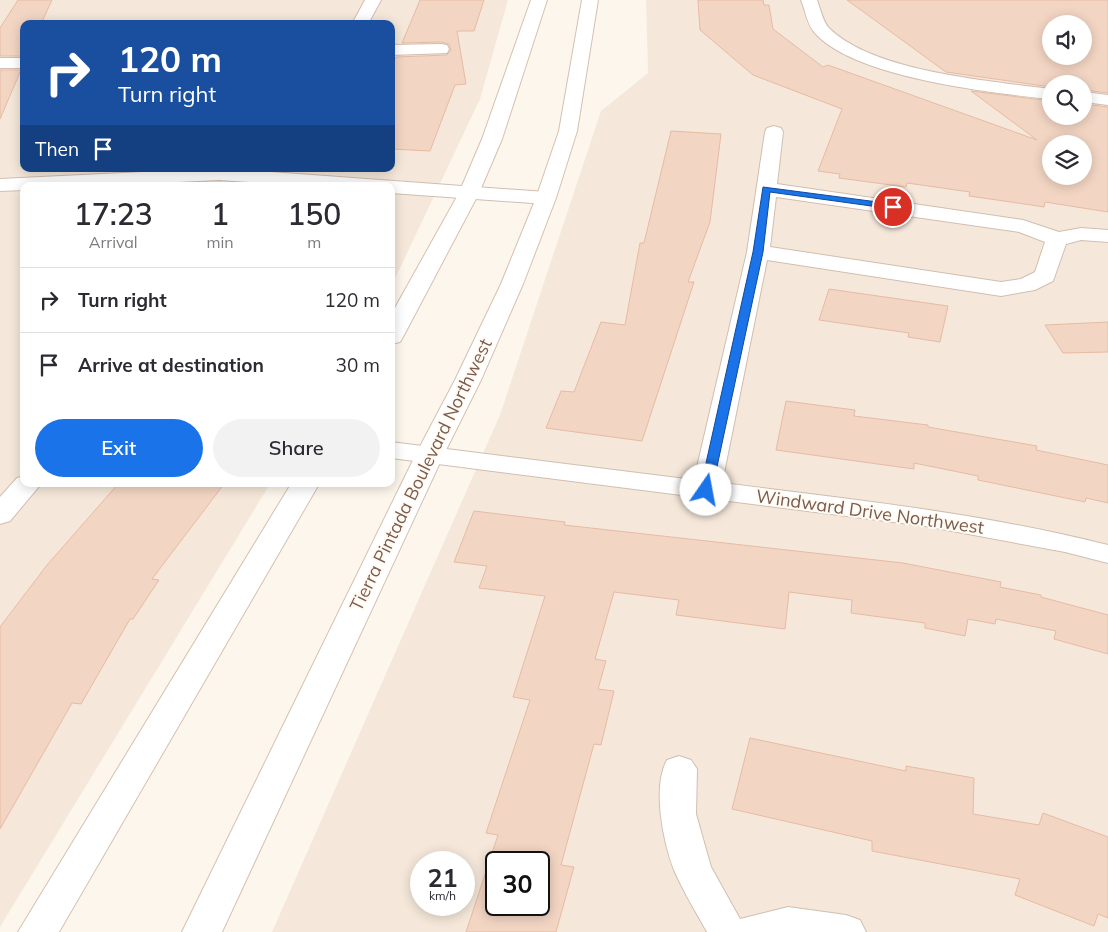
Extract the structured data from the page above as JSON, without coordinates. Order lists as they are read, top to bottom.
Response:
{
  "streets": {
    "street": ["Tierra Pintada Boulevard Northwest", "Windward Drive Northwest"]
  },
  "crossings": [
    ["Tierra Pintada Boulevard Northwest", "Windward Drive Northwest"]
  ],
  "page": {
    "turn": ["120 m", "Turn right"],
    "then": "Then",
    "eta": [
      "17:23",
      "Arrival",
      "1",
      "min",
      "150",
      "m"
    ],
    "list": [
      {
        "name": "Turn right",
        "value": "120 m"
      },
      {
        "name": "Arrive at destination",
        "value": "30 m"
      }
    ],
    "buttons": ["Exit", "Share"],
    "speed": "21 km/h",
    "limit": "30"
  }
}
